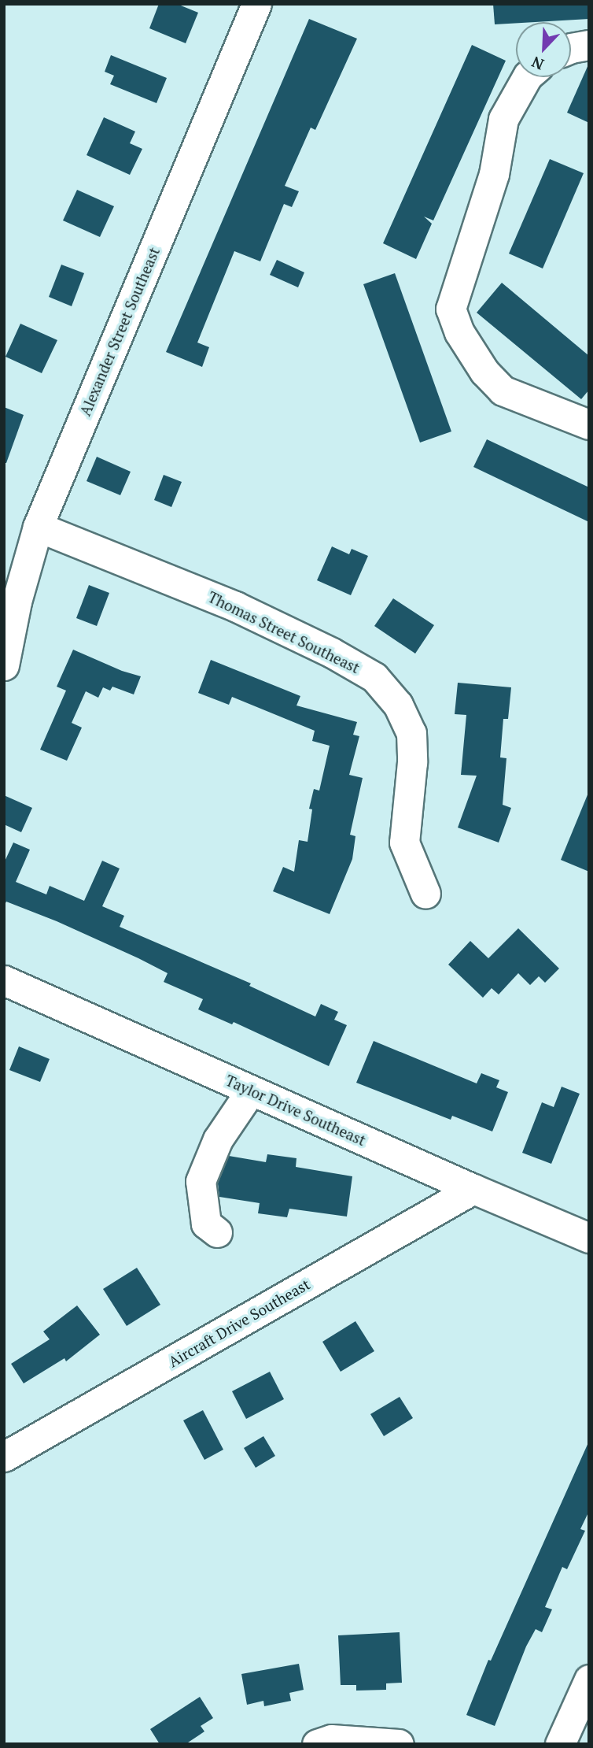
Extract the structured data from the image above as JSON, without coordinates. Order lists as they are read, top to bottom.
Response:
{
  "streets": {
    "street": [
      "Alexander Street Southeast",
      "Thomas Street Southeast",
      "Taylor Drive Southeast",
      "Aircraft Drive Southeast"
    ]
  },
  "crossings": [
    ["Alexander Street Southeast", "Thomas Street Southeast"],
    ["Taylor Drive Southeast", "Aircraft Drive Southeast"]
  ],
  "north": "bottom left"
}
